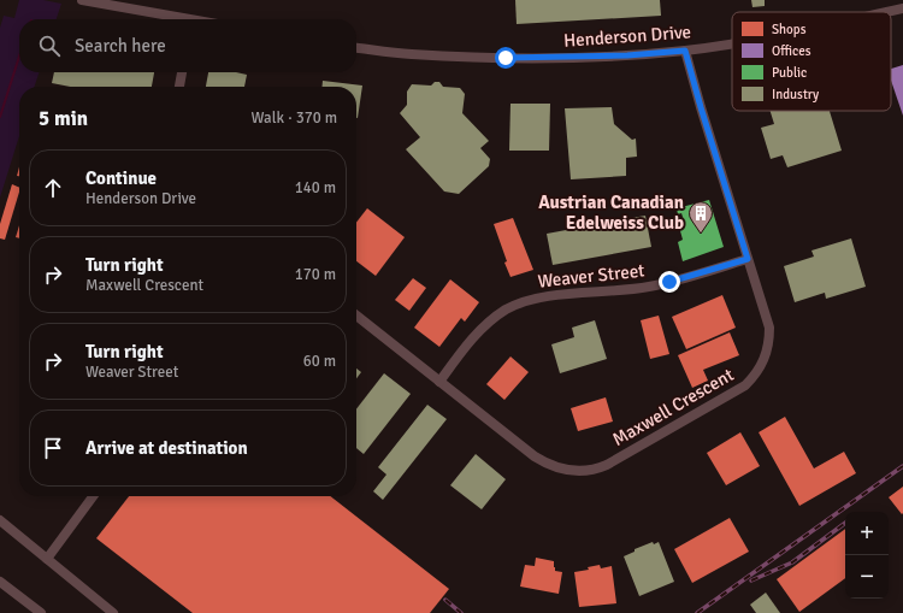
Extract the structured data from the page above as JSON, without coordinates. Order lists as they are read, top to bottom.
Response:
{
  "streets": {
    "street": ["Henderson Drive", "Weaver Street", "Maxwell Crescent"]
  },
  "crossings": [
    ["Henderson Drive", "Maxwell Crescent"],
    ["Weaver Street", "Maxwell Crescent"]
  ],
  "places": {
    "building": ["Austrian Canadian Edelweiss Club"]
  },
  "legend": [
    "Shops",
    "Offices",
    "Public",
    "Industry"
  ],
  "page": {
    "search": "Search here",
    "heading": ["5 min", "Walk · 370 m"],
    "list": [
      ["Continue", "Henderson Drive", "140 m"],
      ["Turn right", "Maxwell Crescent", "170 m"],
      ["Turn right", "Weaver Street", "60 m"],
      "Arrive at destination"
    ],
    "map_buttons": ["+", "−"]
  }
}
